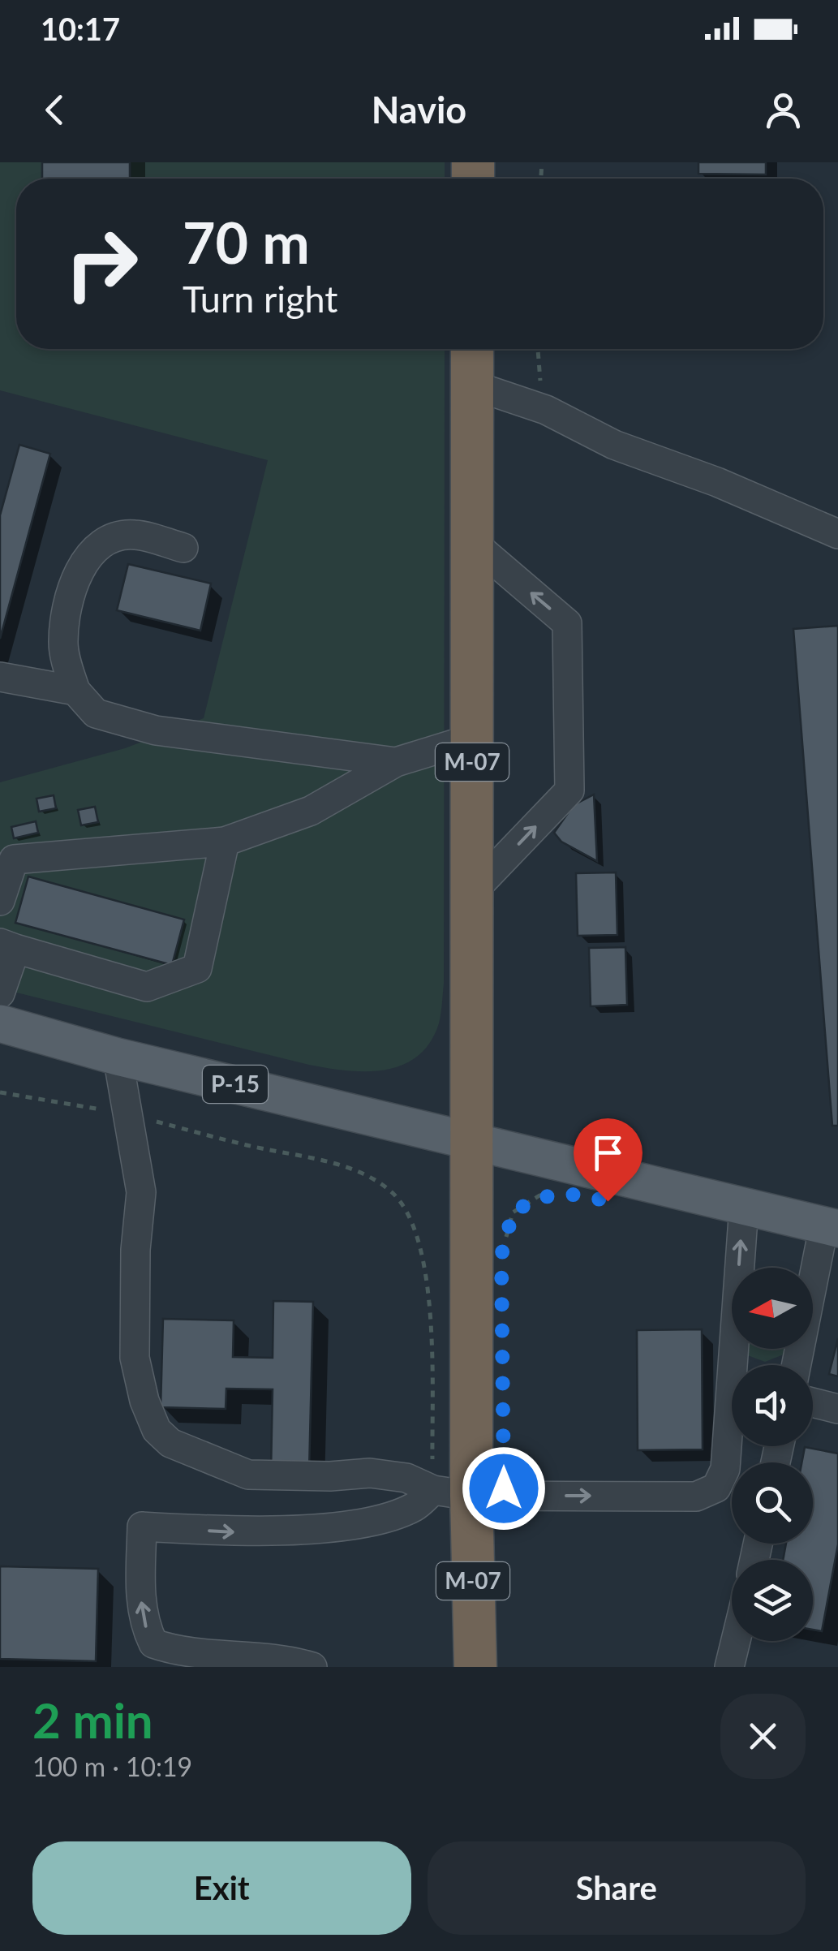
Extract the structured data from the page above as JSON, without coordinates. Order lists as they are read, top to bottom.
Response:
{
  "streets": {
    "highway": ["М-07"],
    "main road": ["Р-15"]
  },
  "crossings": [
    ["М-07", "Р-15"]
  ],
  "north": "left",
  "page": {
    "status": "10:17",
    "header": "Navio",
    "turn": ["70 m", "Turn right"],
    "heading": ["2 min", "100 m · 10:19"],
    "buttons": ["Exit", "Share"]
  }
}
